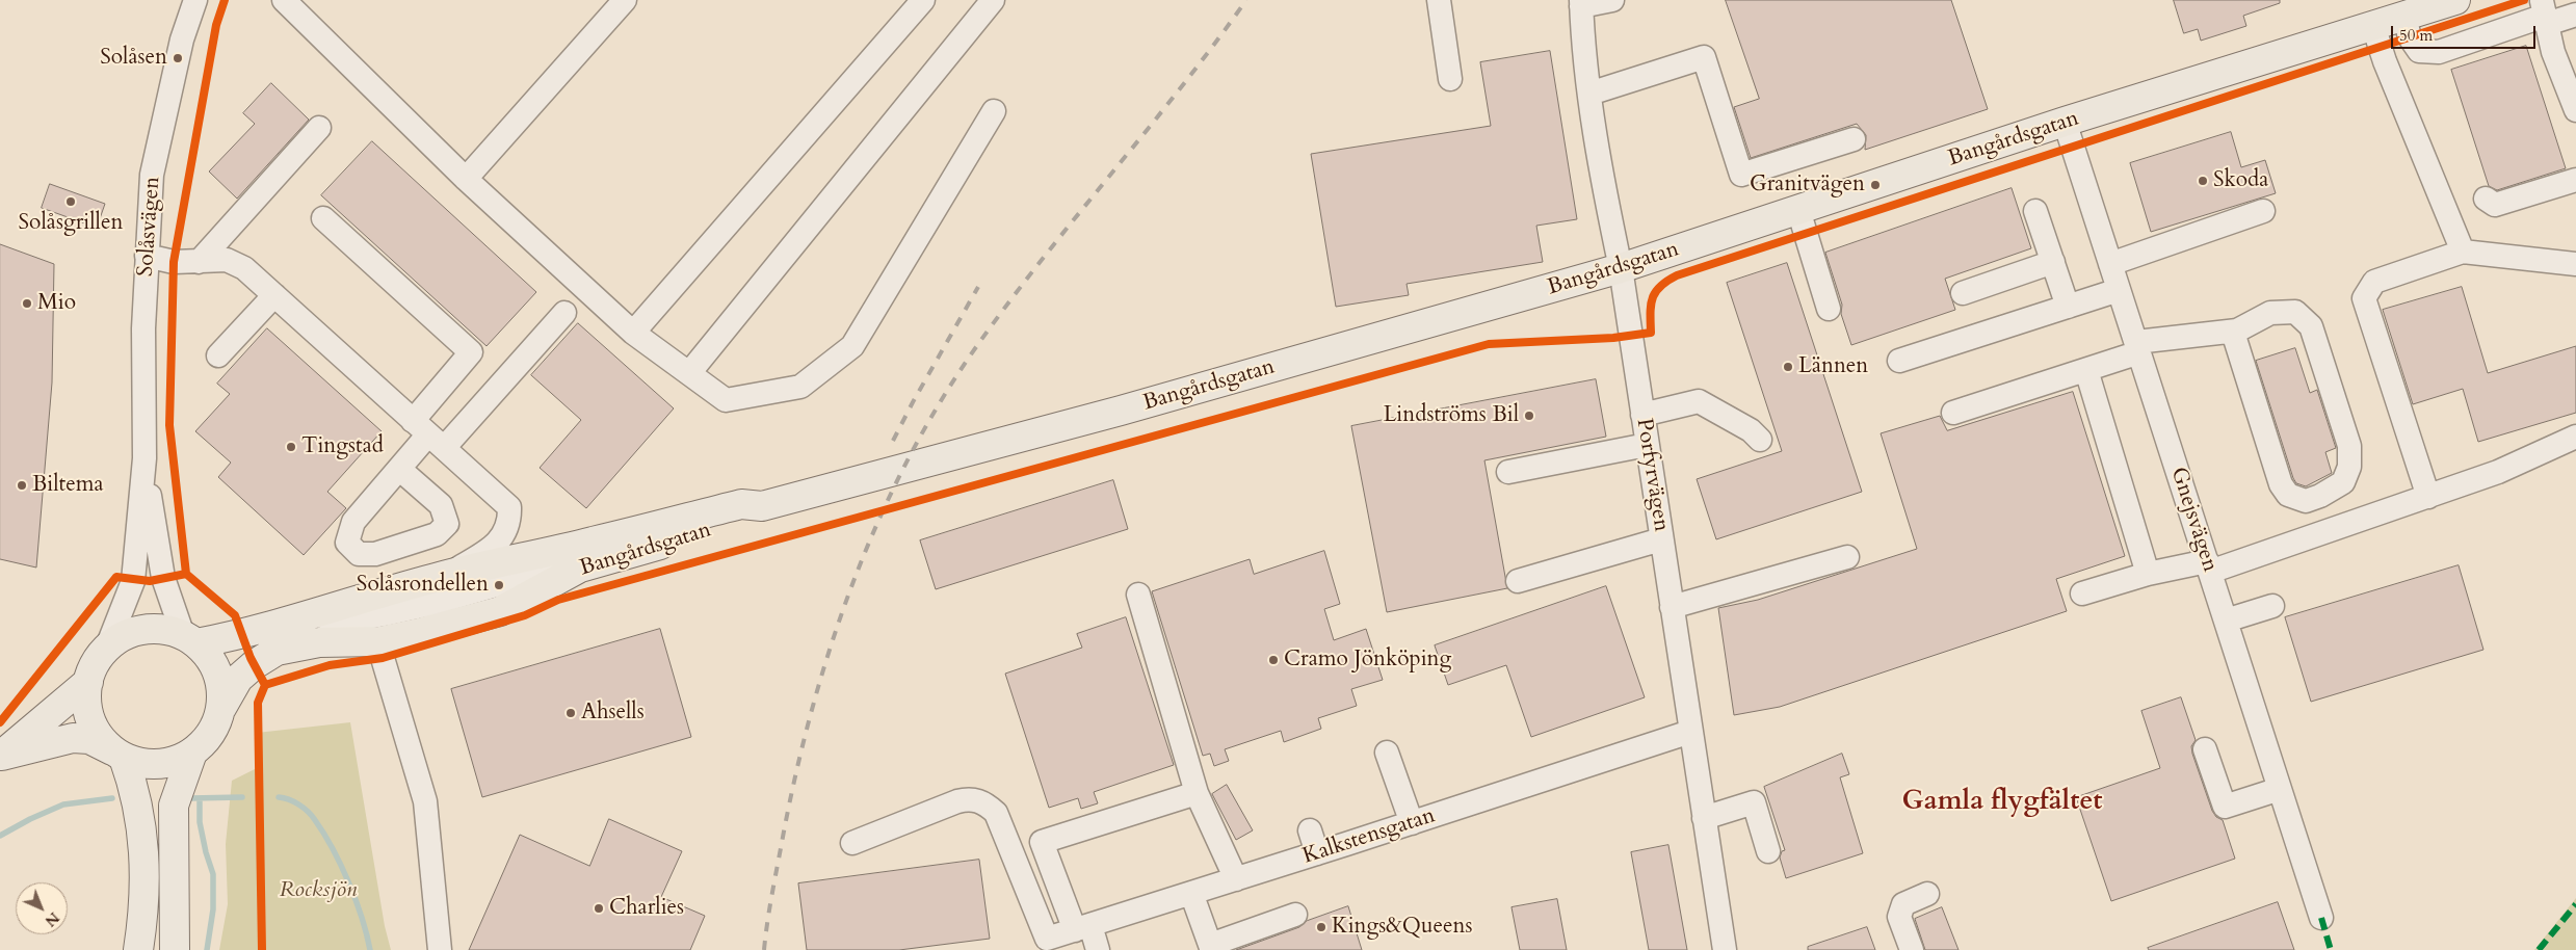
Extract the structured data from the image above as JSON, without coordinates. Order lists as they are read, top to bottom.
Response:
{
  "streets": {
    "main road": ["Bangårdsgatan"],
    "street": [
      "Solåsvägen",
      "Porfyrvägen",
      "Gnejsvägen",
      "Kalkstensgatan"
    ]
  },
  "crossings": [
    ["Bangårdsgatan", "Solåsvägen"],
    ["Bangårdsgatan", "Porfyrvägen"],
    ["Bangårdsgatan", "Gnejsvägen"],
    ["Porfyrvägen", "Kalkstensgatan"]
  ],
  "districts": ["Gamla flygfältet"],
  "parks": ["Rocksjön"],
  "places": [
    "Solåsen",
    "Skoda",
    "Granitvägen",
    "Solåsgrillen",
    "Mio",
    "Lännen",
    "Lindströms Bil",
    "Tingstad",
    "Biltema",
    "Solåsrondellen",
    "Cramo Jönköping",
    "Ahsells",
    "Charlies",
    "Kings&Queens"
  ],
  "scale_bar": "50 m",
  "north": "bottom right"
}
